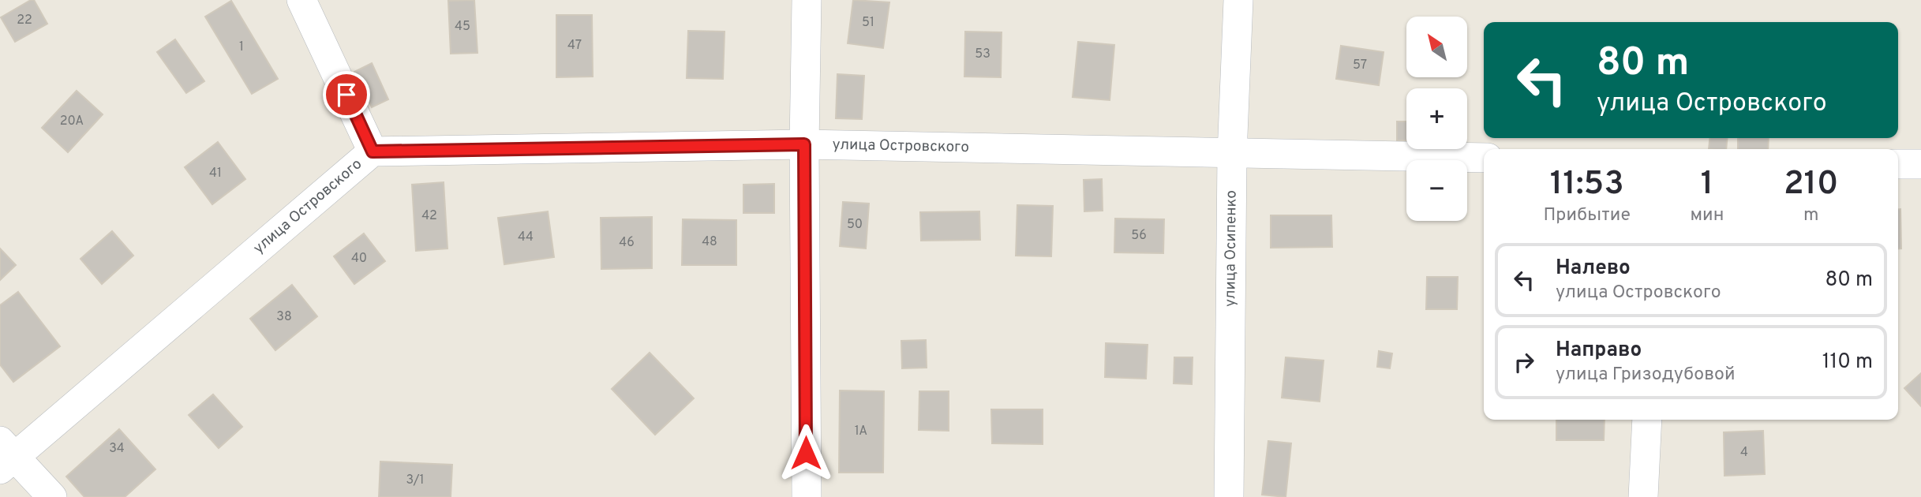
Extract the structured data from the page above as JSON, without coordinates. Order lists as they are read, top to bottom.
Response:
{
  "streets": {
    "street": ["улица Островского", "улица Осипенко"]
  },
  "crossings": [
    ["улица Островского", "улица Осипенко"]
  ],
  "house_numbers": [
    "22",
    "51",
    "45",
    "47",
    "1",
    "53",
    "57",
    "20А",
    "41",
    "42",
    "50",
    "56",
    "44",
    "48",
    "46",
    "40",
    "38",
    "1А",
    "34",
    "4",
    "3/1"
  ],
  "north": "top left",
  "page": {
    "map_buttons": ["+", "−"],
    "turn": ["80 m", "улица Островского"],
    "eta": [
      "11:53",
      "Прибытие",
      "1",
      "мин",
      "210",
      "m"
    ],
    "list": [
      {
        "name": "Налево",
        "note": "улица Островского",
        "value": "80 m"
      },
      {
        "name": "Направо",
        "note": "улица Гризодубовой",
        "value": "110 m"
      }
    ]
  }
}
